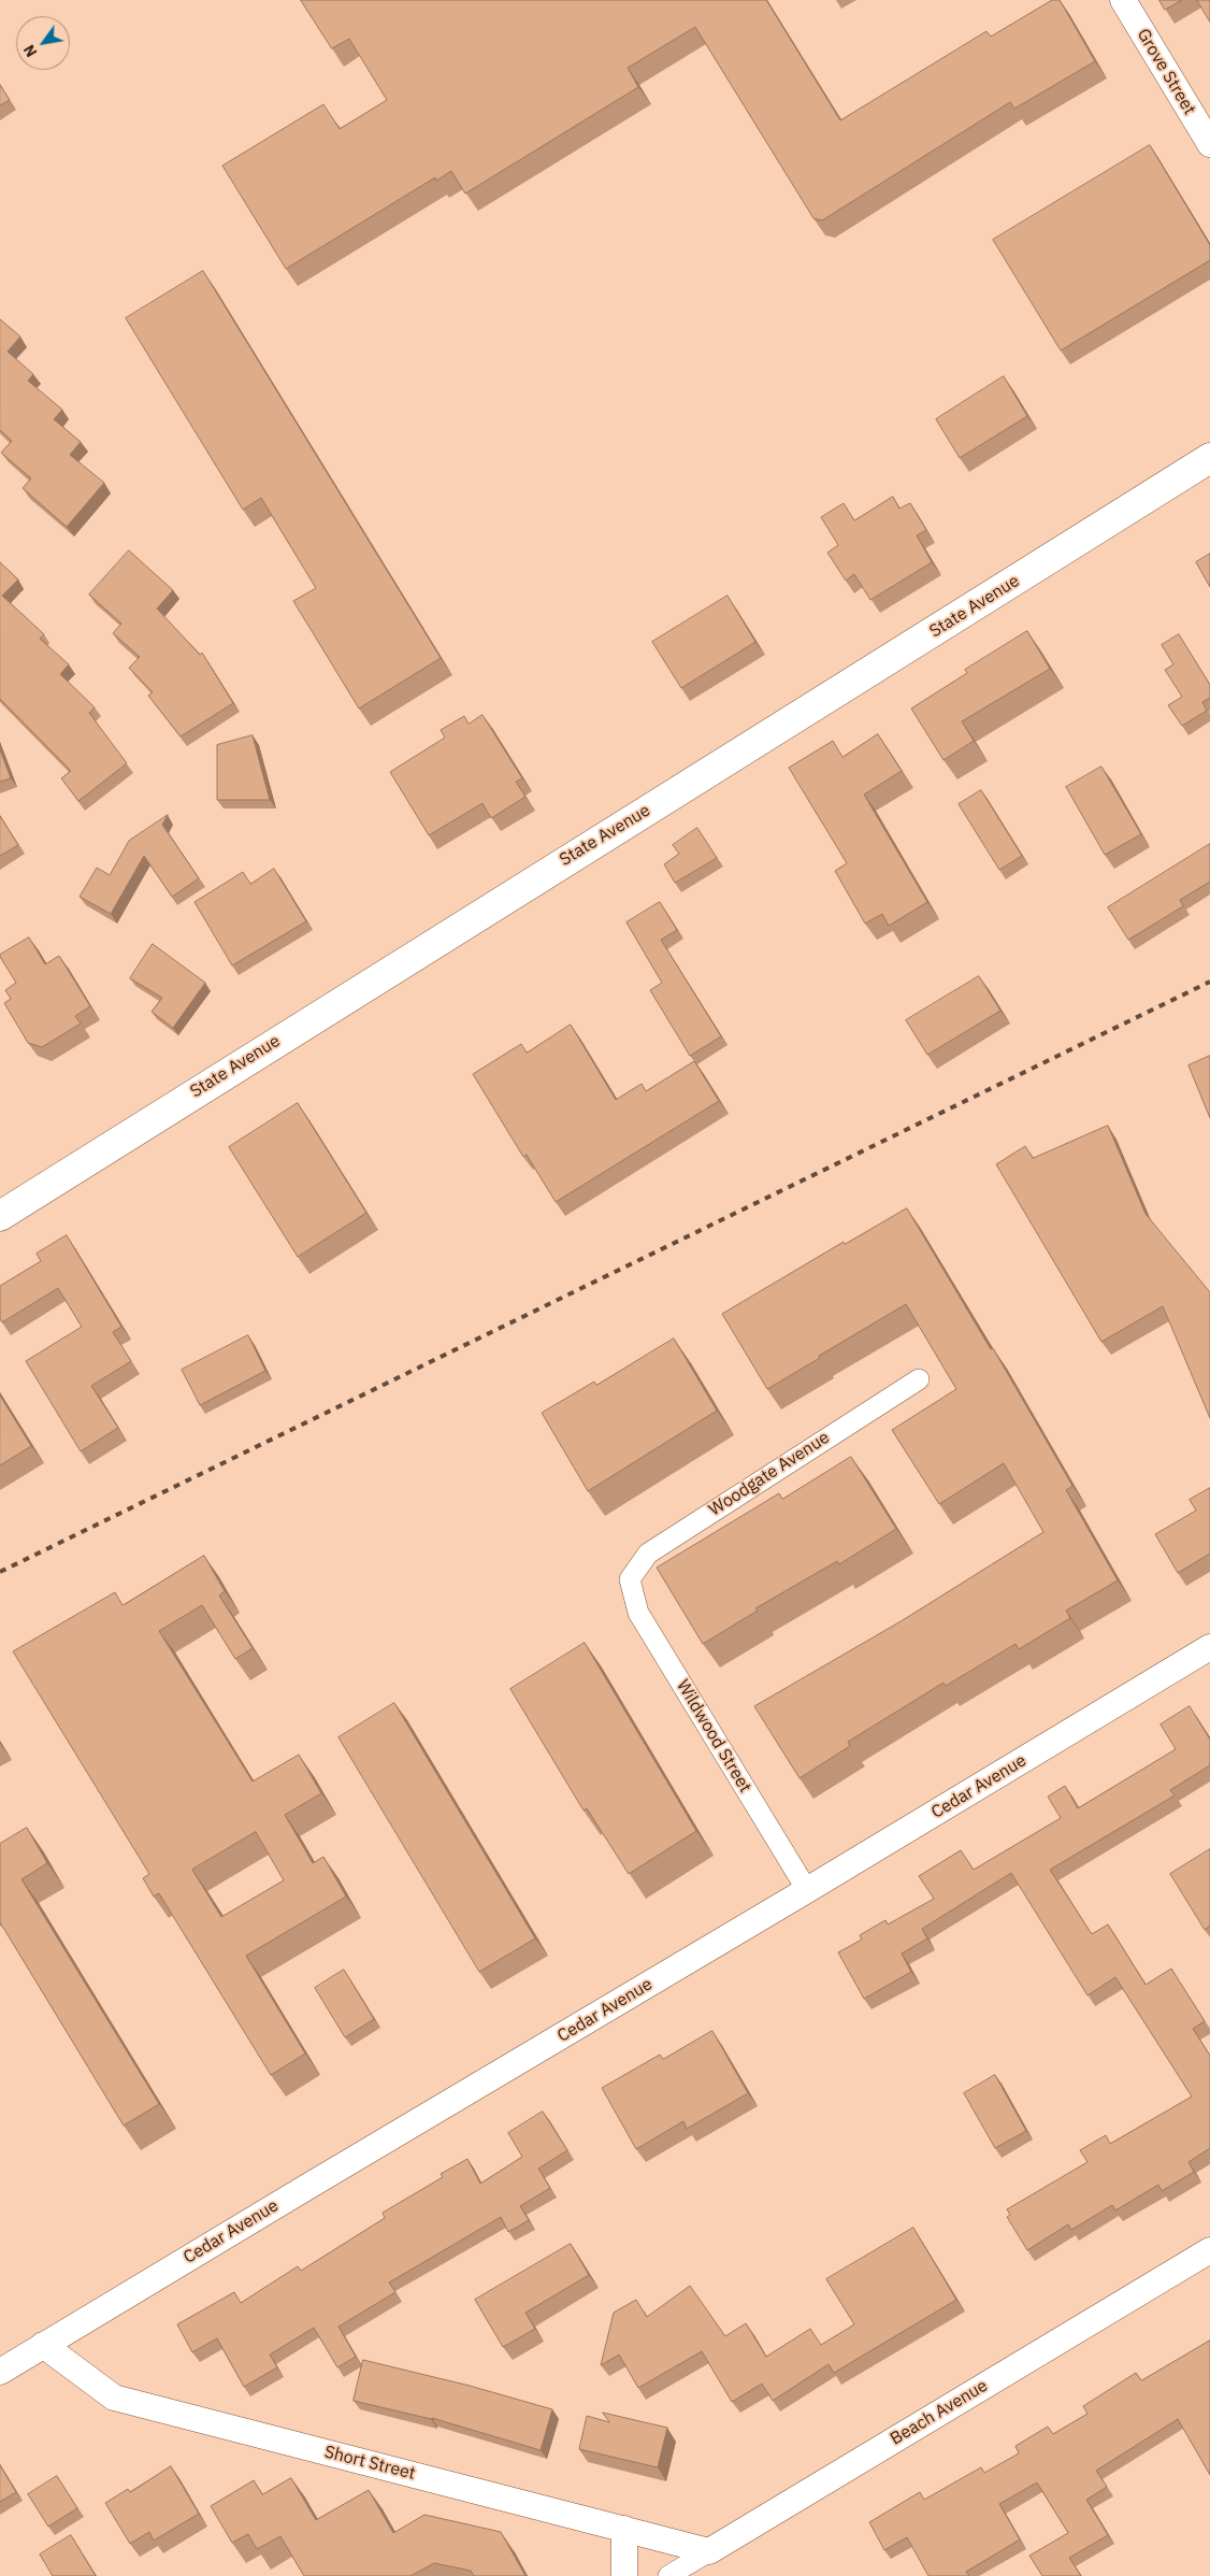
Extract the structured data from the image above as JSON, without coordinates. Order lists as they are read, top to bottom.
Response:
{
  "streets": {
    "main road": ["State Avenue"],
    "street": [
      "Grove Street",
      "Woodgate Avenue",
      "Wildwood Street",
      "Cedar Avenue",
      "Beach Avenue",
      "Short Street"
    ]
  },
  "crossings": [
    ["Woodgate Avenue", "Wildwood Street"],
    ["Wildwood Street", "Cedar Avenue"],
    ["Cedar Avenue", "Short Street"],
    ["Beach Avenue", "Short Street"]
  ],
  "north": "bottom left"
}
